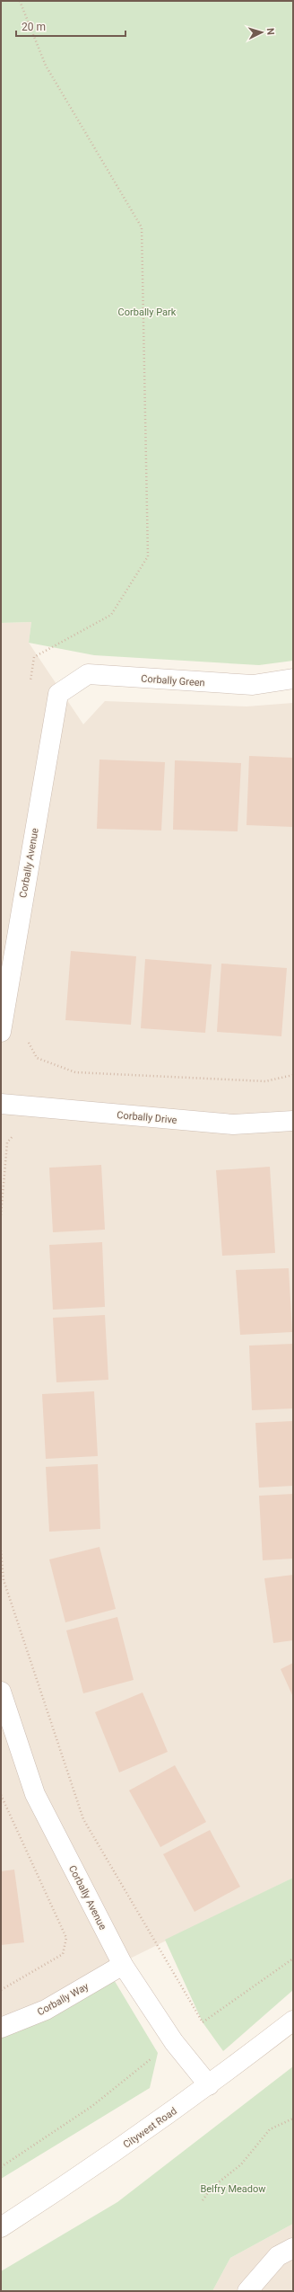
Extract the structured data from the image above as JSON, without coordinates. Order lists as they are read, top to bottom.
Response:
{
  "streets": {
    "street": [
      "Corbally Green",
      "Corbally Avenue",
      "Corbally Drive",
      "Corbally Way",
      "Citywest Road"
    ]
  },
  "crossings": [
    ["Corbally Green", "Corbally Avenue"],
    ["Corbally Avenue", "Corbally Way"],
    ["Corbally Avenue", "Citywest Road"]
  ],
  "parks": ["Corbally Park", "Belfry Meadow"],
  "scale_bar": "20 m",
  "north": "right"
}
